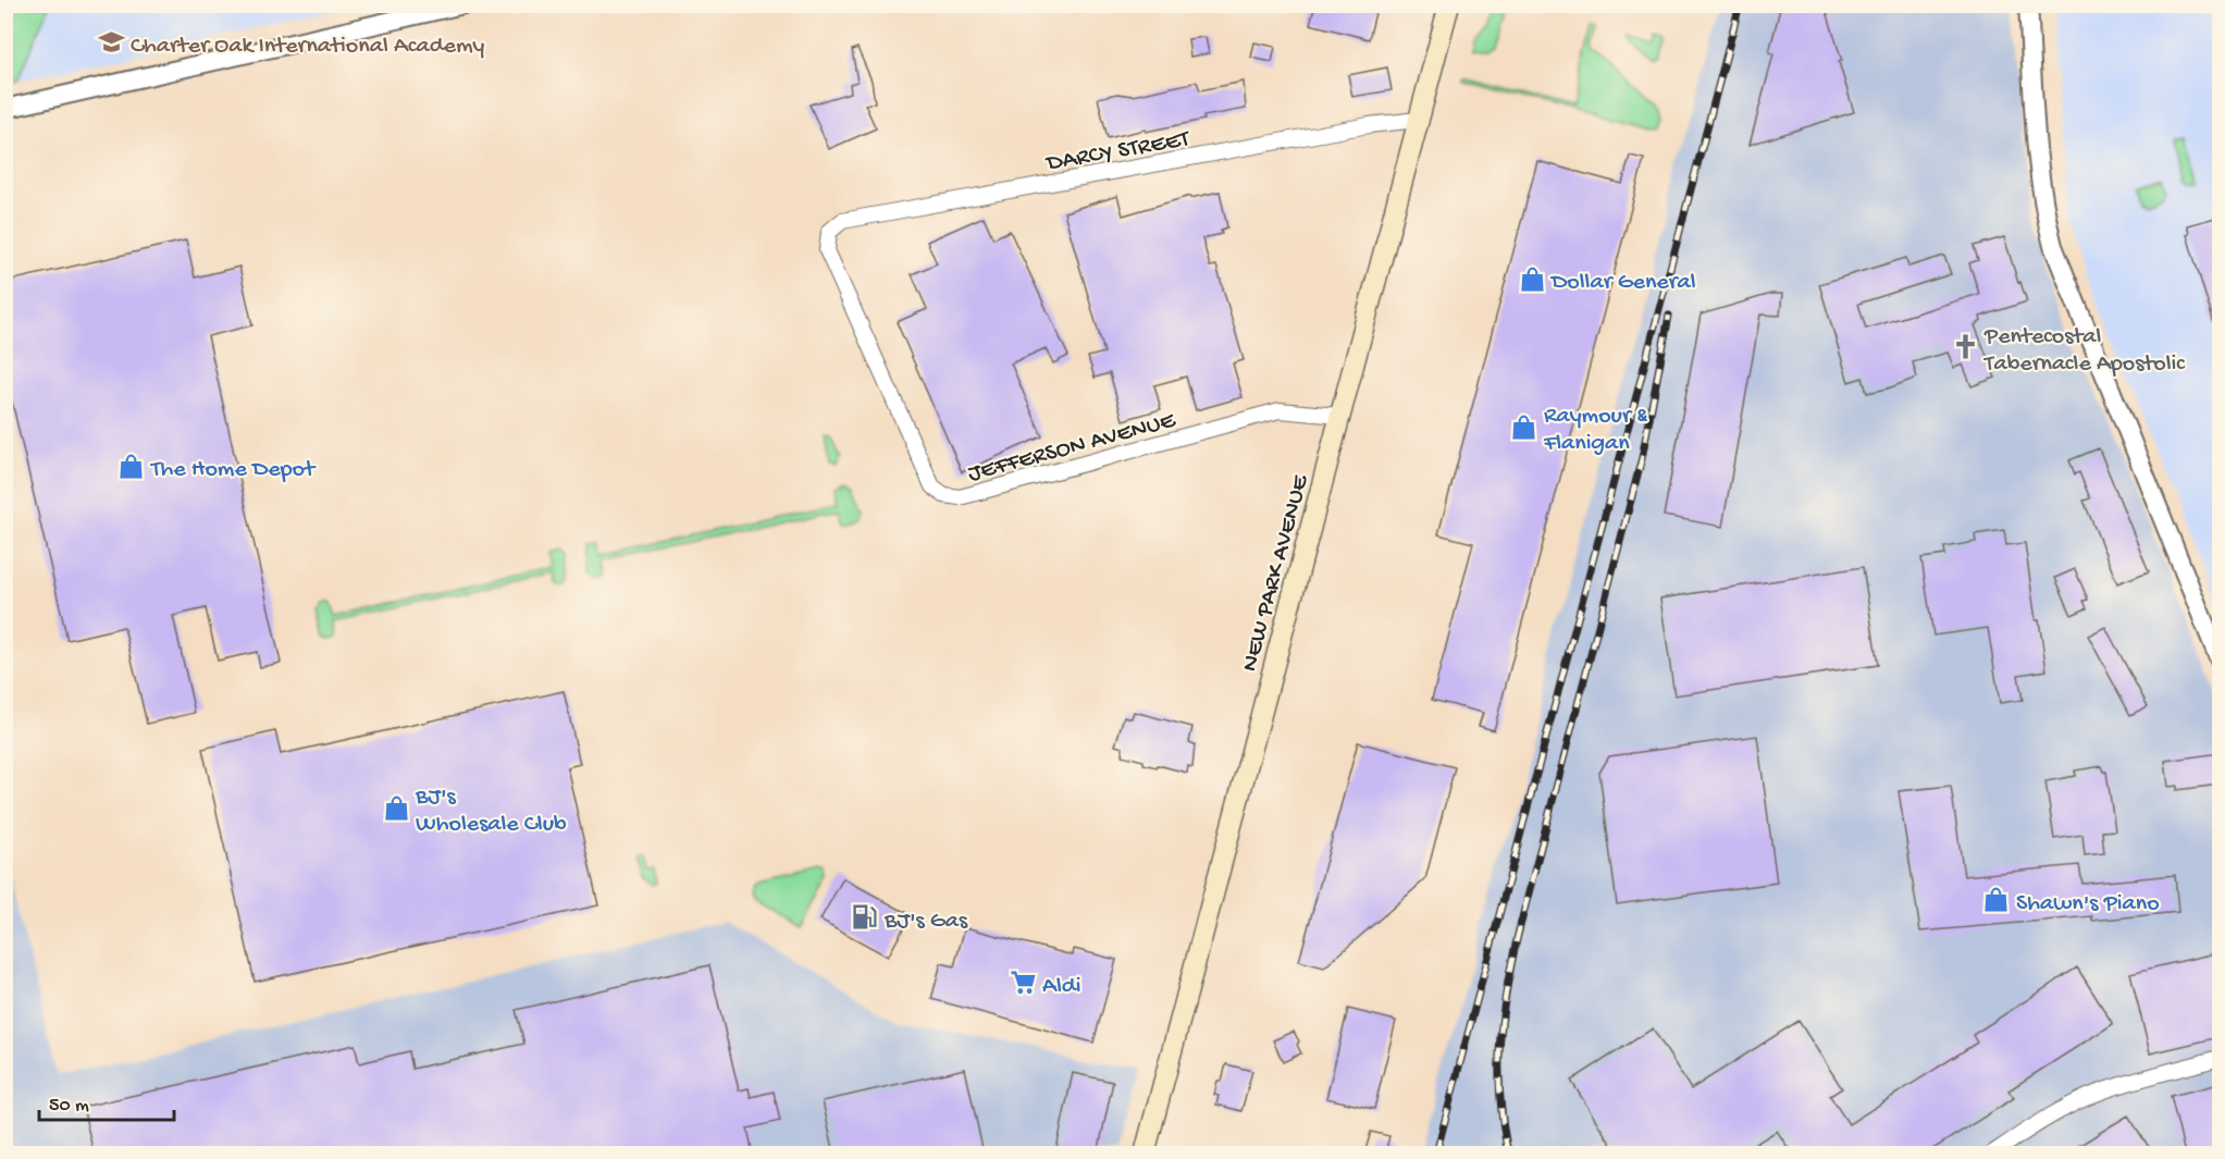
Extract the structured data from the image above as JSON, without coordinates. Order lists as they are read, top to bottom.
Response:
{
  "streets": {
    "main road": ["NEW PARK AVENUE"],
    "street": ["DARCY STREET", "JEFFERSON AVENUE"]
  },
  "crossings": [
    ["DARCY STREET", "JEFFERSON AVENUE"],
    ["DARCY STREET", "NEW PARK AVENUE"],
    ["JEFFERSON AVENUE", "NEW PARK AVENUE"]
  ],
  "places": {
    "school or university": ["Charter Oak International Academy"],
    "shop": [
      "Dollar General",
      "Raymour & Flanigan",
      "The Home Depot",
      "BJ's Wholesale Club",
      "Shawn's Piano"
    ],
    "church": ["Pentecostal Tabernacle Apostolic"],
    "fuel station": ["BJ's Gas"],
    "supermarket": ["Aldi"]
  },
  "scale_bar": "50 m"
}
